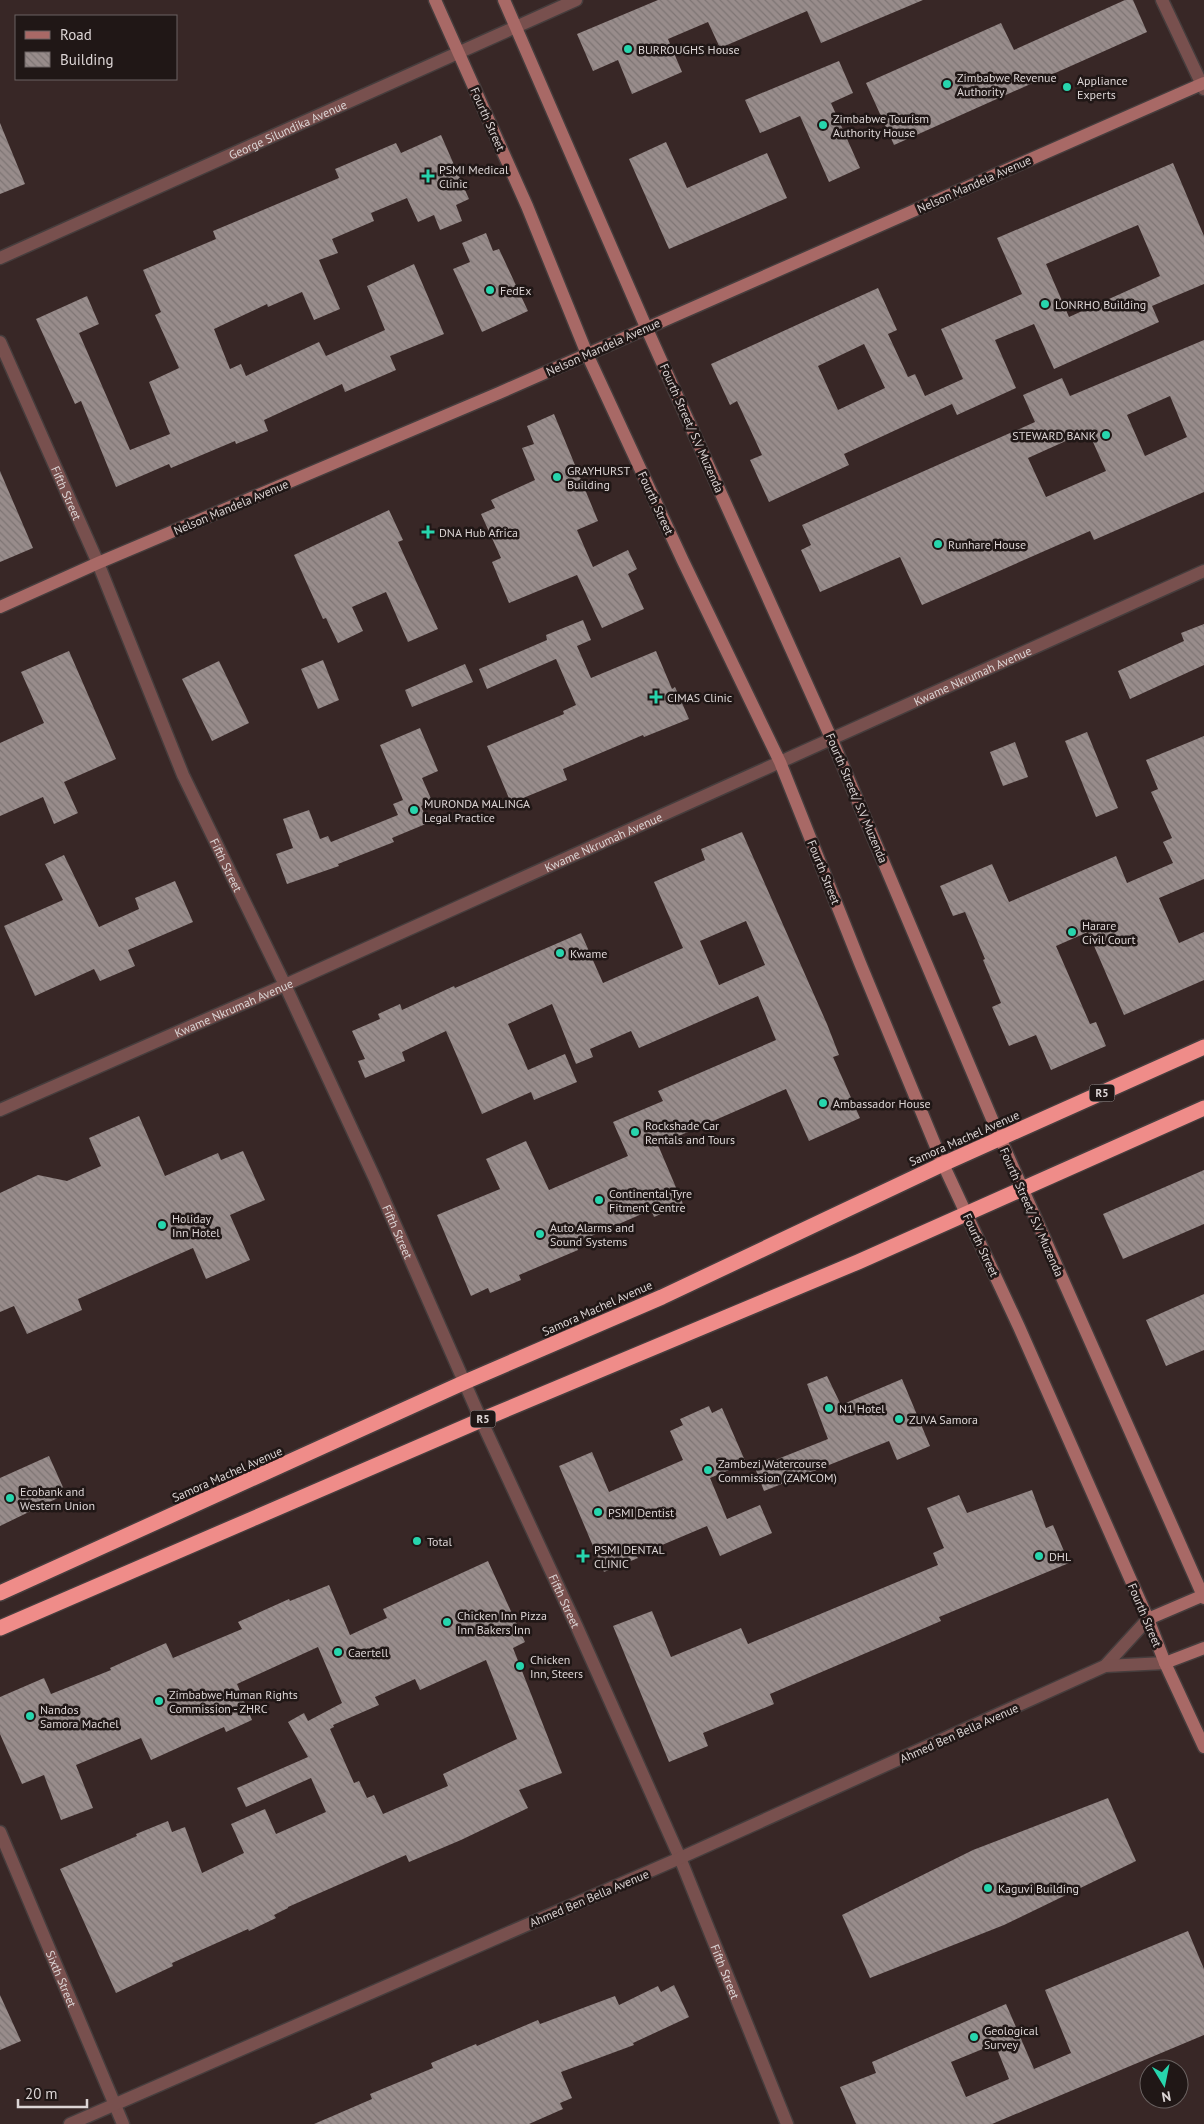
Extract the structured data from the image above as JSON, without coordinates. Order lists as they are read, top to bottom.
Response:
{
  "streets": {
    "highway": ["R5", "Samora Machel Avenue"],
    "main road": [
      "Fourth Street",
      "Nelson Mandela Avenue",
      "Fourth Street/ S.V Muzenda",
      "Ahmed Ben Bella Avenue"
    ],
    "street": [
      "George Silundika Avenue",
      "Fifth Street",
      "Kwame Nkrumah Avenue",
      "Sixth Street"
    ]
  },
  "crossings": [
    ["Fourth Street", "George Silundika Avenue"],
    ["Fourth Street", "Nelson Mandela Avenue"],
    ["Fourth Street", "Kwame Nkrumah Avenue"],
    ["Fourth Street", "R5"],
    ["Fourth Street", "Samora Machel Avenue"],
    ["Fourth Street", "Ahmed Ben Bella Avenue"],
    ["George Silundika Avenue", "Fourth Street/ S.V Muzenda"],
    ["Nelson Mandela Avenue", "Fourth Street/ S.V Muzenda"],
    ["Nelson Mandela Avenue", "Fifth Street"],
    ["Fourth Street/ S.V Muzenda", "Kwame Nkrumah Avenue"],
    ["Fourth Street/ S.V Muzenda", "R5"],
    ["Fourth Street/ S.V Muzenda", "Samora Machel Avenue"],
    ["Fourth Street/ S.V Muzenda", "Ahmed Ben Bella Avenue"],
    ["Fifth Street", "Kwame Nkrumah Avenue"],
    ["Fifth Street", "R5"],
    ["Fifth Street", "Samora Machel Avenue"],
    ["Fifth Street", "Ahmed Ben Bella Avenue"],
    ["Ahmed Ben Bella Avenue", "Sixth Street"]
  ],
  "places": {
    "other": [
      "BURROUGHS House",
      "Zimbabwe Revenue Authority",
      "Appliance Experts",
      "Zimbabwe Tourism Authority House",
      "FedEx",
      "LONRHO Building",
      "STEWARD BANK",
      "GRAYHURST Building",
      "Runhare House",
      "MURONDA MALINGA Legal Practice",
      "Harare Civil Court",
      "Kwame",
      "Ambassador House",
      "Rockshade Car Rentals and Tours",
      "Continental Tyre Fitment Centre",
      "Holiday Inn Hotel",
      "Auto Alarms and Sound Systems",
      "N1 Hotel",
      "ZUVA Samora",
      "Zambezi Watercourse Commission (ZAMCOM)",
      "Ecobank and Western Union",
      "PSMI Dentist",
      "Total",
      "DHL",
      "Chicken Inn Pizza Inn Bakers Inn",
      "Caertell",
      "Chicken Inn, Steers",
      "Zimbabwe Human Rights Commission - ZHRC",
      "Nandos Samora Machel",
      "Kaguvi Building",
      "Geological Survey"
    ],
    "health": [
      "PSMI Medical Clinic",
      "DNA Hub Africa",
      "CIMAS Clinic",
      "PSMI DENTAL CLINIC"
    ]
  },
  "legend": ["Road", "Building"],
  "scale_bar": "20 m",
  "north": "bottom"
}
